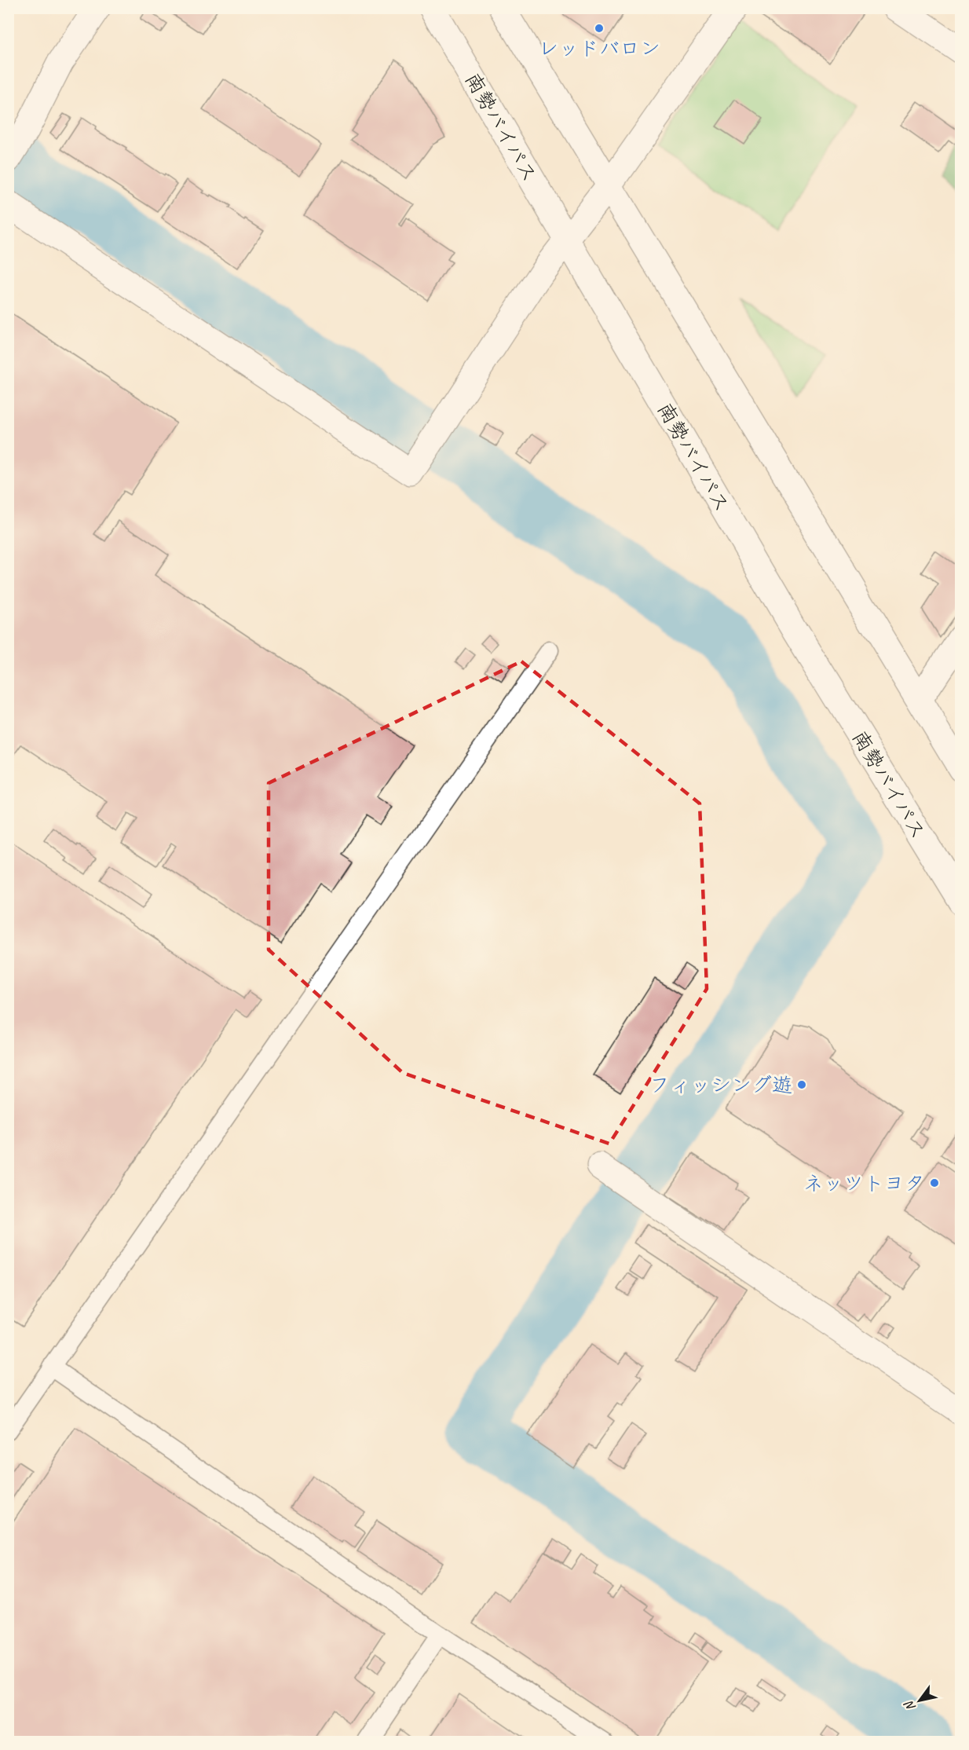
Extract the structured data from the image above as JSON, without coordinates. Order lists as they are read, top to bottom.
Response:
{
  "streets": {
    "main road": ["南勢バイパス"]
  },
  "places": ["レッドバロン", "フィッシング遊", "ネッツトヨタ"],
  "north": "bottom left"
}
